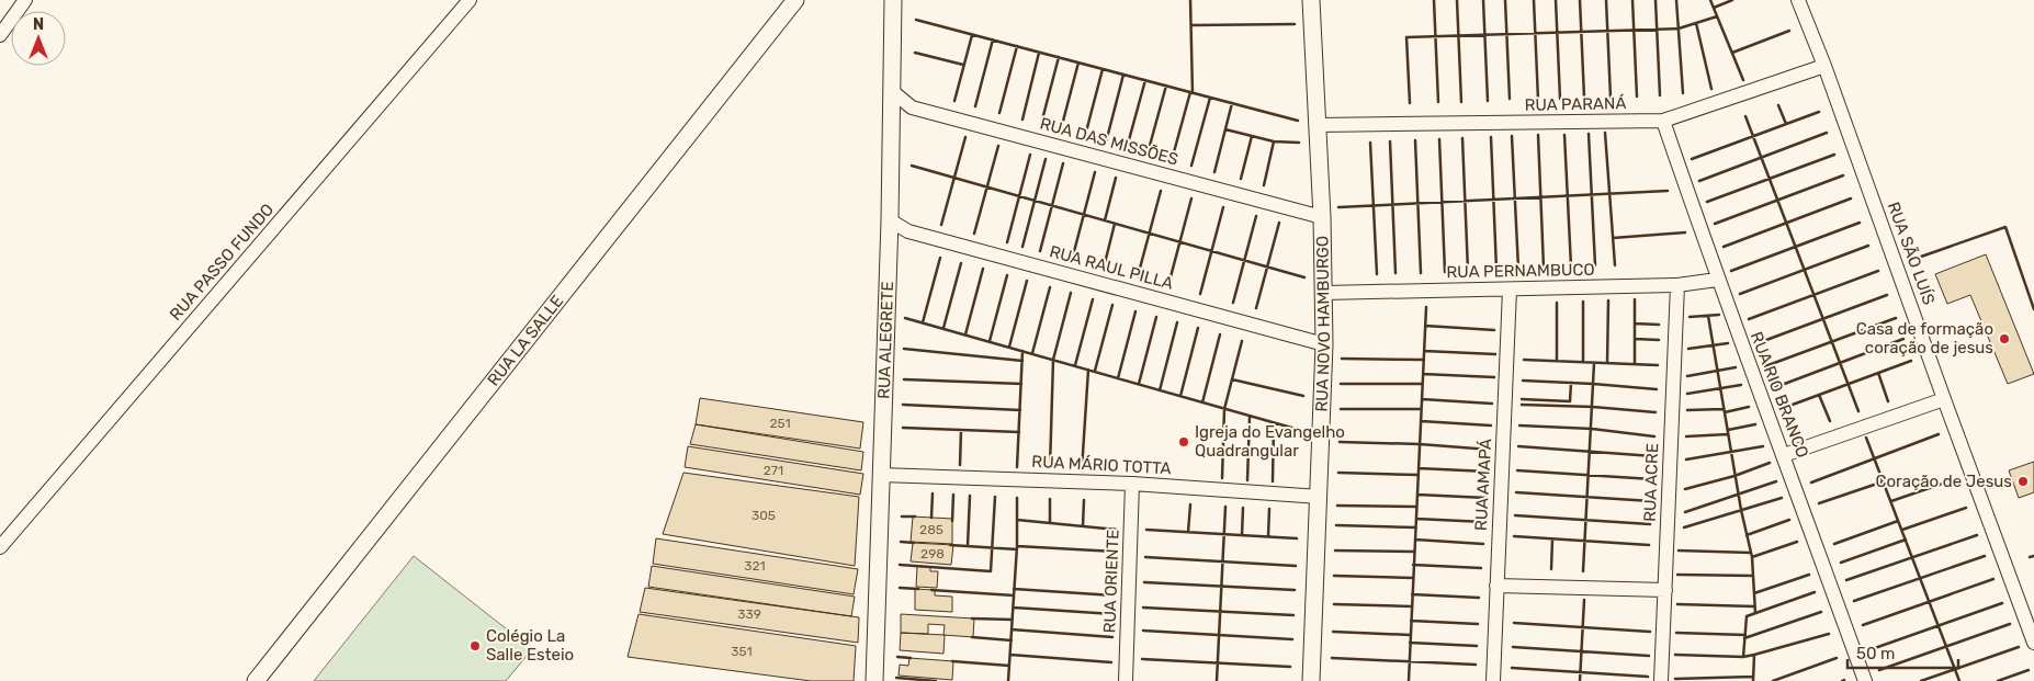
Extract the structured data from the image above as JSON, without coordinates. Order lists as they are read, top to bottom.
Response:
{
  "streets": {
    "street": [
      "RUA PARANÁ",
      "RUA DAS MISSÕES",
      "RUA SÃO LUÍS",
      "RUA PASSO FUNDO",
      "RUA RAUL PILLA",
      "RUA PERNAMBUCO",
      "RUA NOVO HAMBURGO",
      "RUA LA SALLE",
      "RUA ALEGRETE",
      "RUA RIO BRANCO",
      "RUA MÁRIO TOTTA",
      "RUA ACRE",
      "RUA AMAPÁ",
      "RUA ORIENTE"
    ]
  },
  "crossings": [
    ["RUA PARANÁ", "RUA SÃO LUÍS"],
    ["RUA PARANÁ", "RUA NOVO HAMBURGO"],
    ["RUA PARANÁ", "RUA RIO BRANCO"],
    ["RUA DAS MISSÕES", "RUA NOVO HAMBURGO"],
    ["RUA DAS MISSÕES", "RUA ALEGRETE"],
    ["RUA RAUL PILLA", "RUA NOVO HAMBURGO"],
    ["RUA RAUL PILLA", "RUA ALEGRETE"],
    ["RUA PERNAMBUCO", "RUA NOVO HAMBURGO"],
    ["RUA PERNAMBUCO", "RUA RIO BRANCO"],
    ["RUA PERNAMBUCO", "RUA ACRE"],
    ["RUA PERNAMBUCO", "RUA AMAPÁ"],
    ["RUA NOVO HAMBURGO", "RUA MÁRIO TOTTA"],
    ["RUA ALEGRETE", "RUA MÁRIO TOTTA"],
    ["RUA MÁRIO TOTTA", "RUA ORIENTE"]
  ],
  "places": [
    "Casa de formação coração de jesus",
    "Igreja do Evangelho Quadrangular",
    "Coração de Jesus",
    "Colégio La Salle Esteio"
  ],
  "house_numbers": [
    "251",
    "271",
    "305",
    "285",
    "298",
    "321",
    "339",
    "351"
  ],
  "scale_bar": "50 m",
  "north": "top"
}
